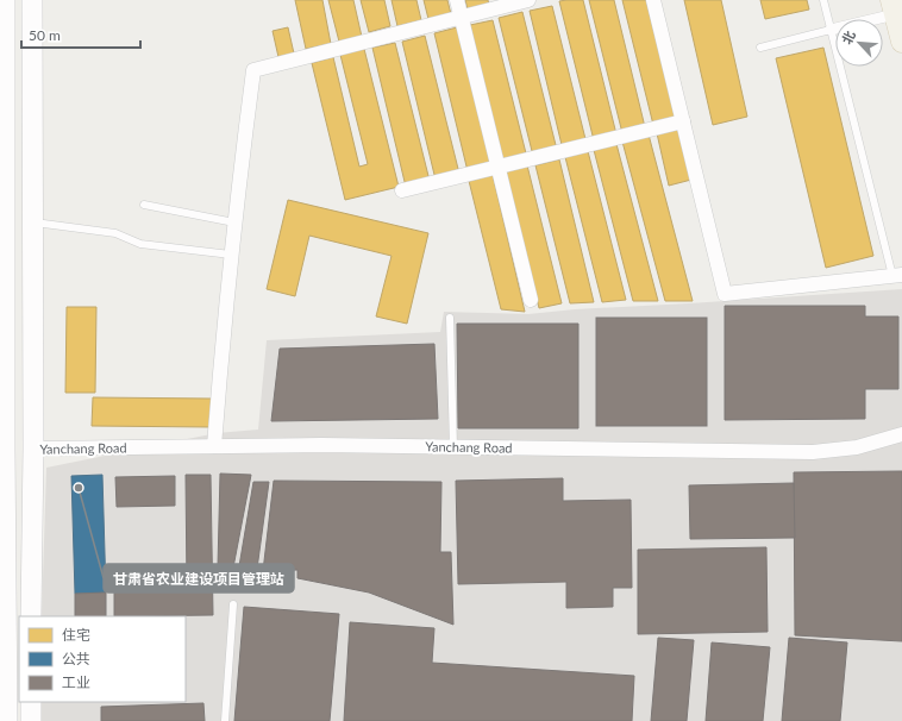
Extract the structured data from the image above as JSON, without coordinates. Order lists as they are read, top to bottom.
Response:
{
  "streets": {
    "main road": ["Yanchang Road"]
  },
  "places": ["甘肃省农业建设项目管理站"],
  "legend": ["住宅", "公共", "工业"],
  "scale_bar": "50 m",
  "north": "top left"
}
